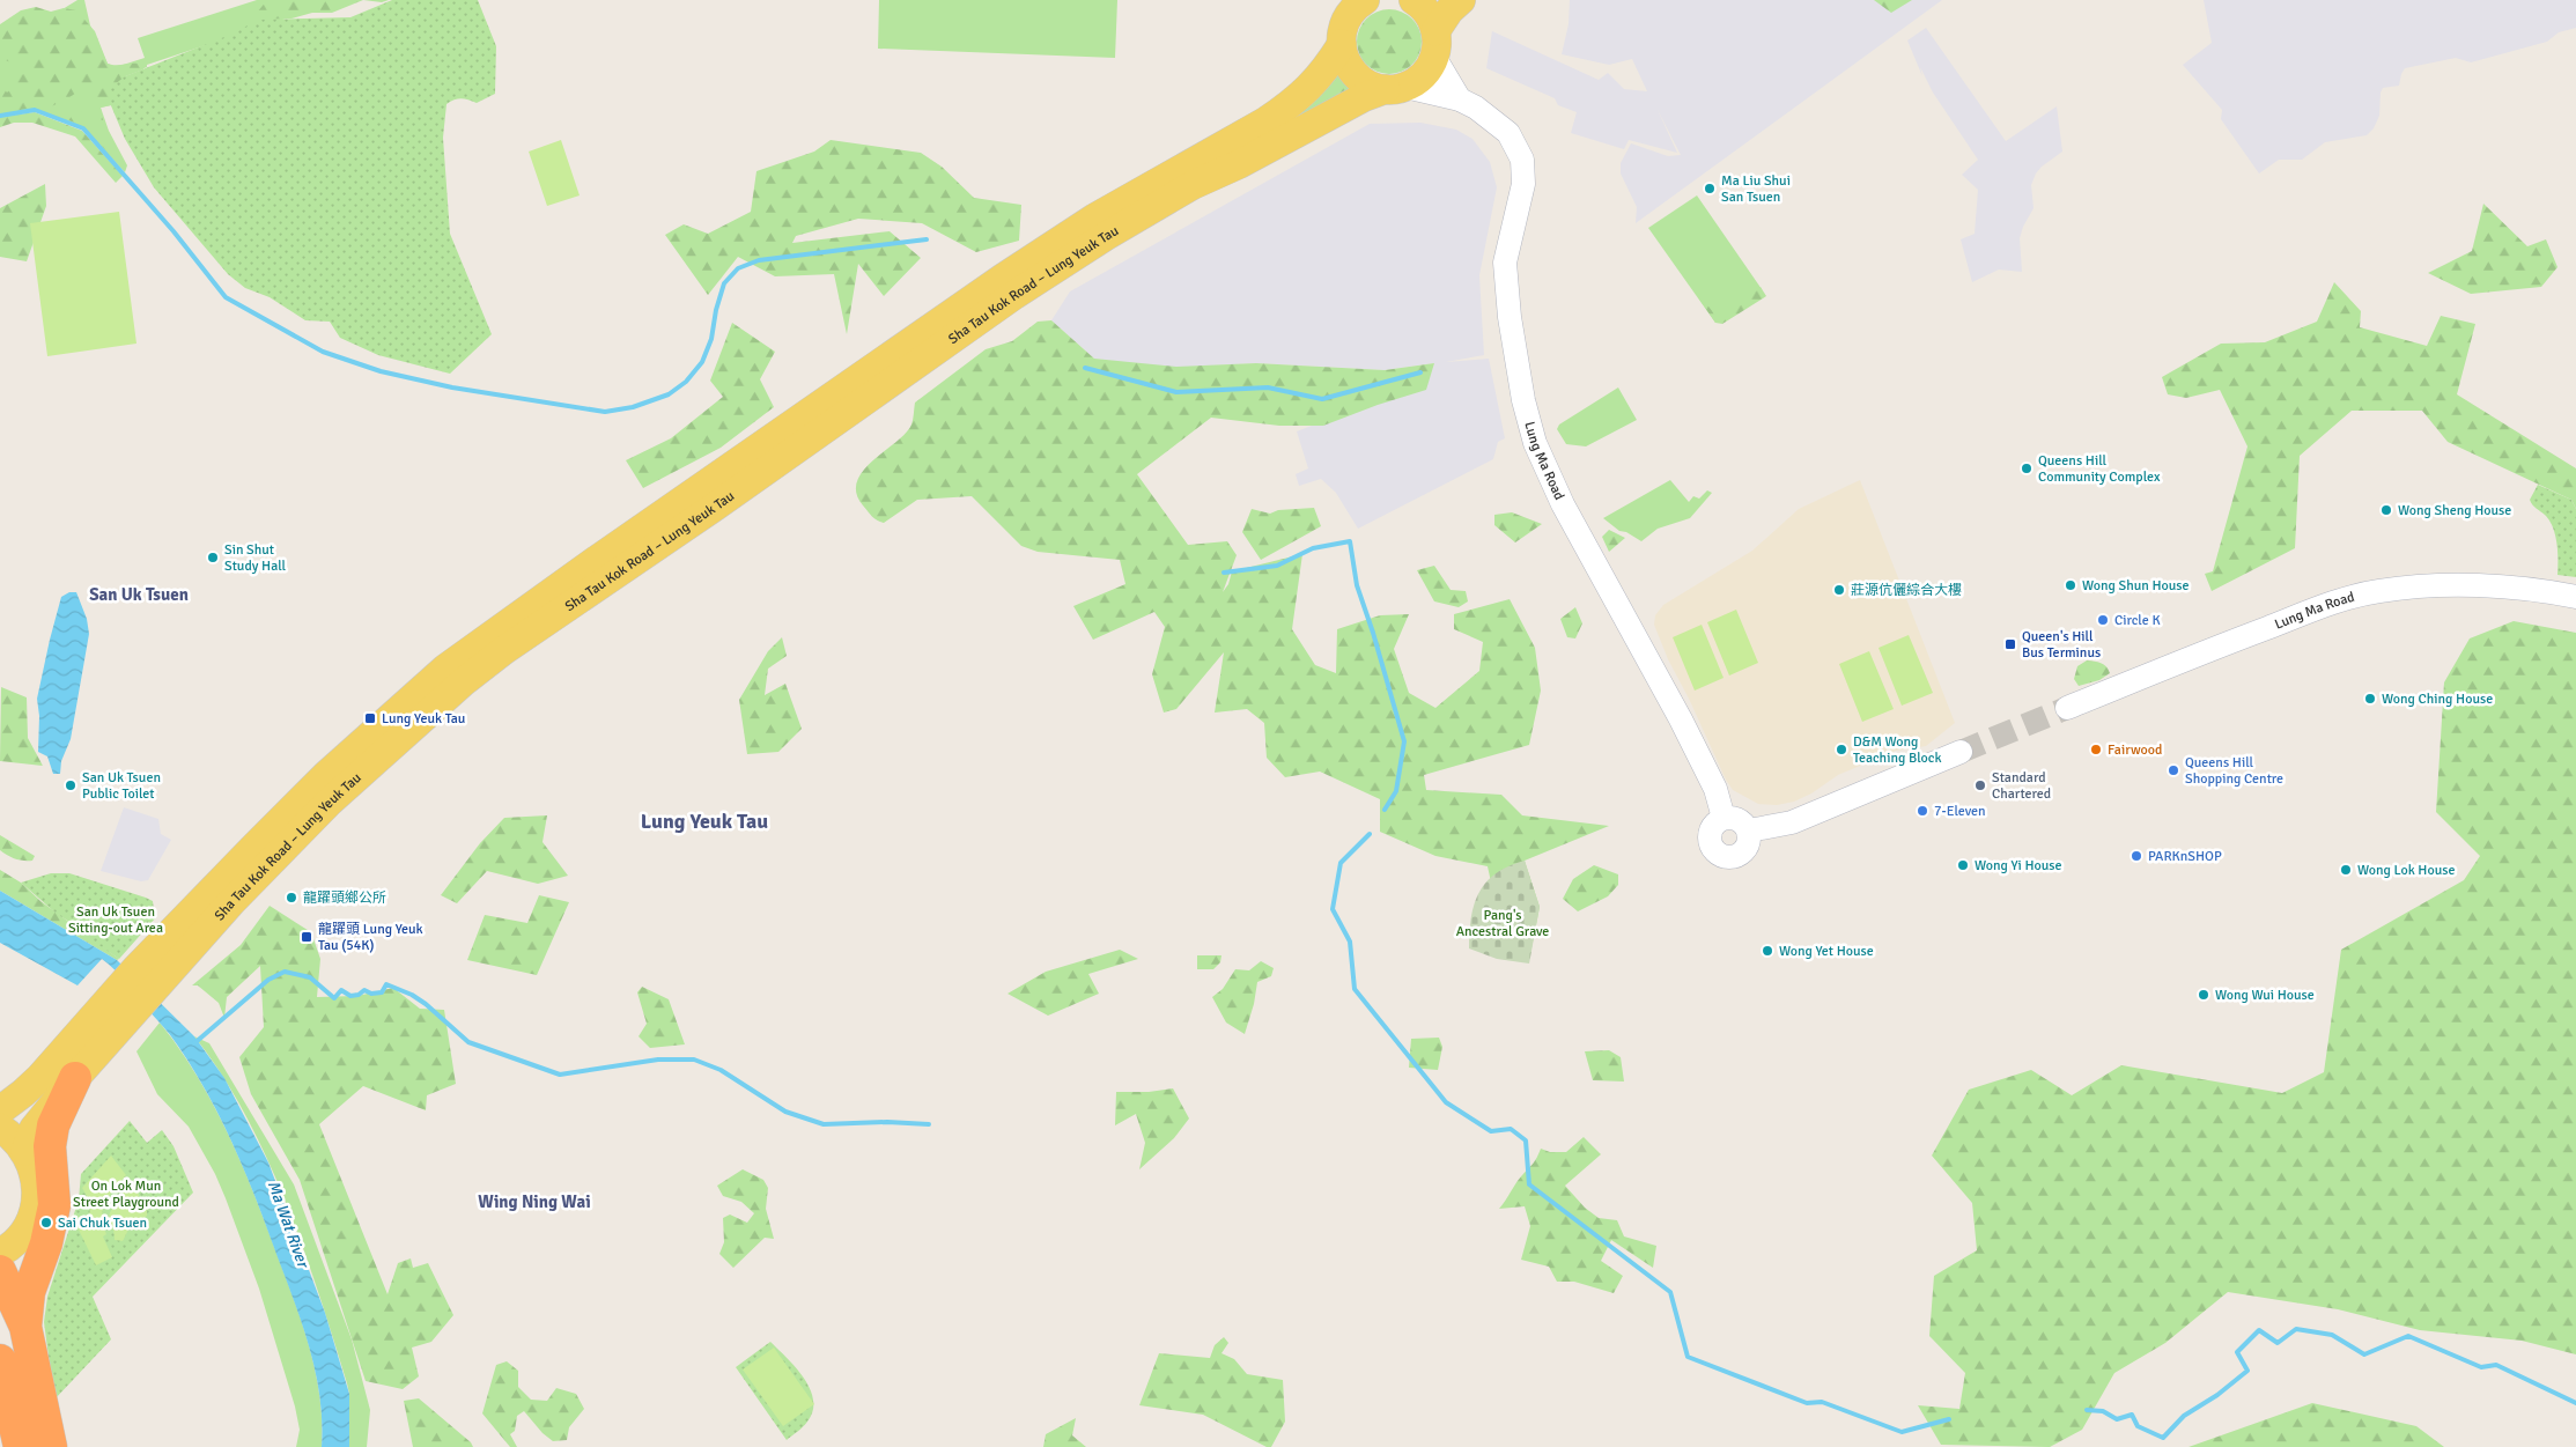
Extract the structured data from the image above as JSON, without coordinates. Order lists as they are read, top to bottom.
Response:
{
  "streets": {
    "main road": ["Sha Tau Kok Road – Lung Yeuk Tau"],
    "street": ["Lung Ma Road"]
  },
  "crossings": [
    ["Sha Tau Kok Road – Lung Yeuk Tau", "Lung Ma Road"]
  ],
  "districts": ["San Uk Tsuen", "Lung Yeuk Tau", "Wing Ning Wai"],
  "water": ["Ma Wat River"],
  "parks": ["San Uk Tsuen Sitting-out Area", "Pang's Ancestral Grave", "On Lok Mun Street Playground"],
  "places": {
    "other": [
      "Ma Liu Shui San Tsuen",
      "Queens Hill Community Complex",
      "Wong Sheng House",
      "Sin Shut Study Hall",
      "Wong Shun House",
      "莊源伉儷綜合大樓",
      "Circle K",
      "Wong Ching House",
      "D&M Wong Teaching Block",
      "Fairwood",
      "Queens Hill Shopping Centre",
      "San Uk Tsuen Public Toilet",
      "Standard Chartered",
      "7-Eleven",
      "PARKnSHOP",
      "Wong Yi House",
      "Wong Lok House",
      "龍躍頭鄉公所",
      "Wong Yet House",
      "Wong Wui House",
      "Sai Chuk Tsuen"
    ],
    "transit": ["Queen's Hill Bus Terminus", "Lung Yeuk Tau", "龍躍頭 Lung Yeuk Tau (54K)"]
  }
}
